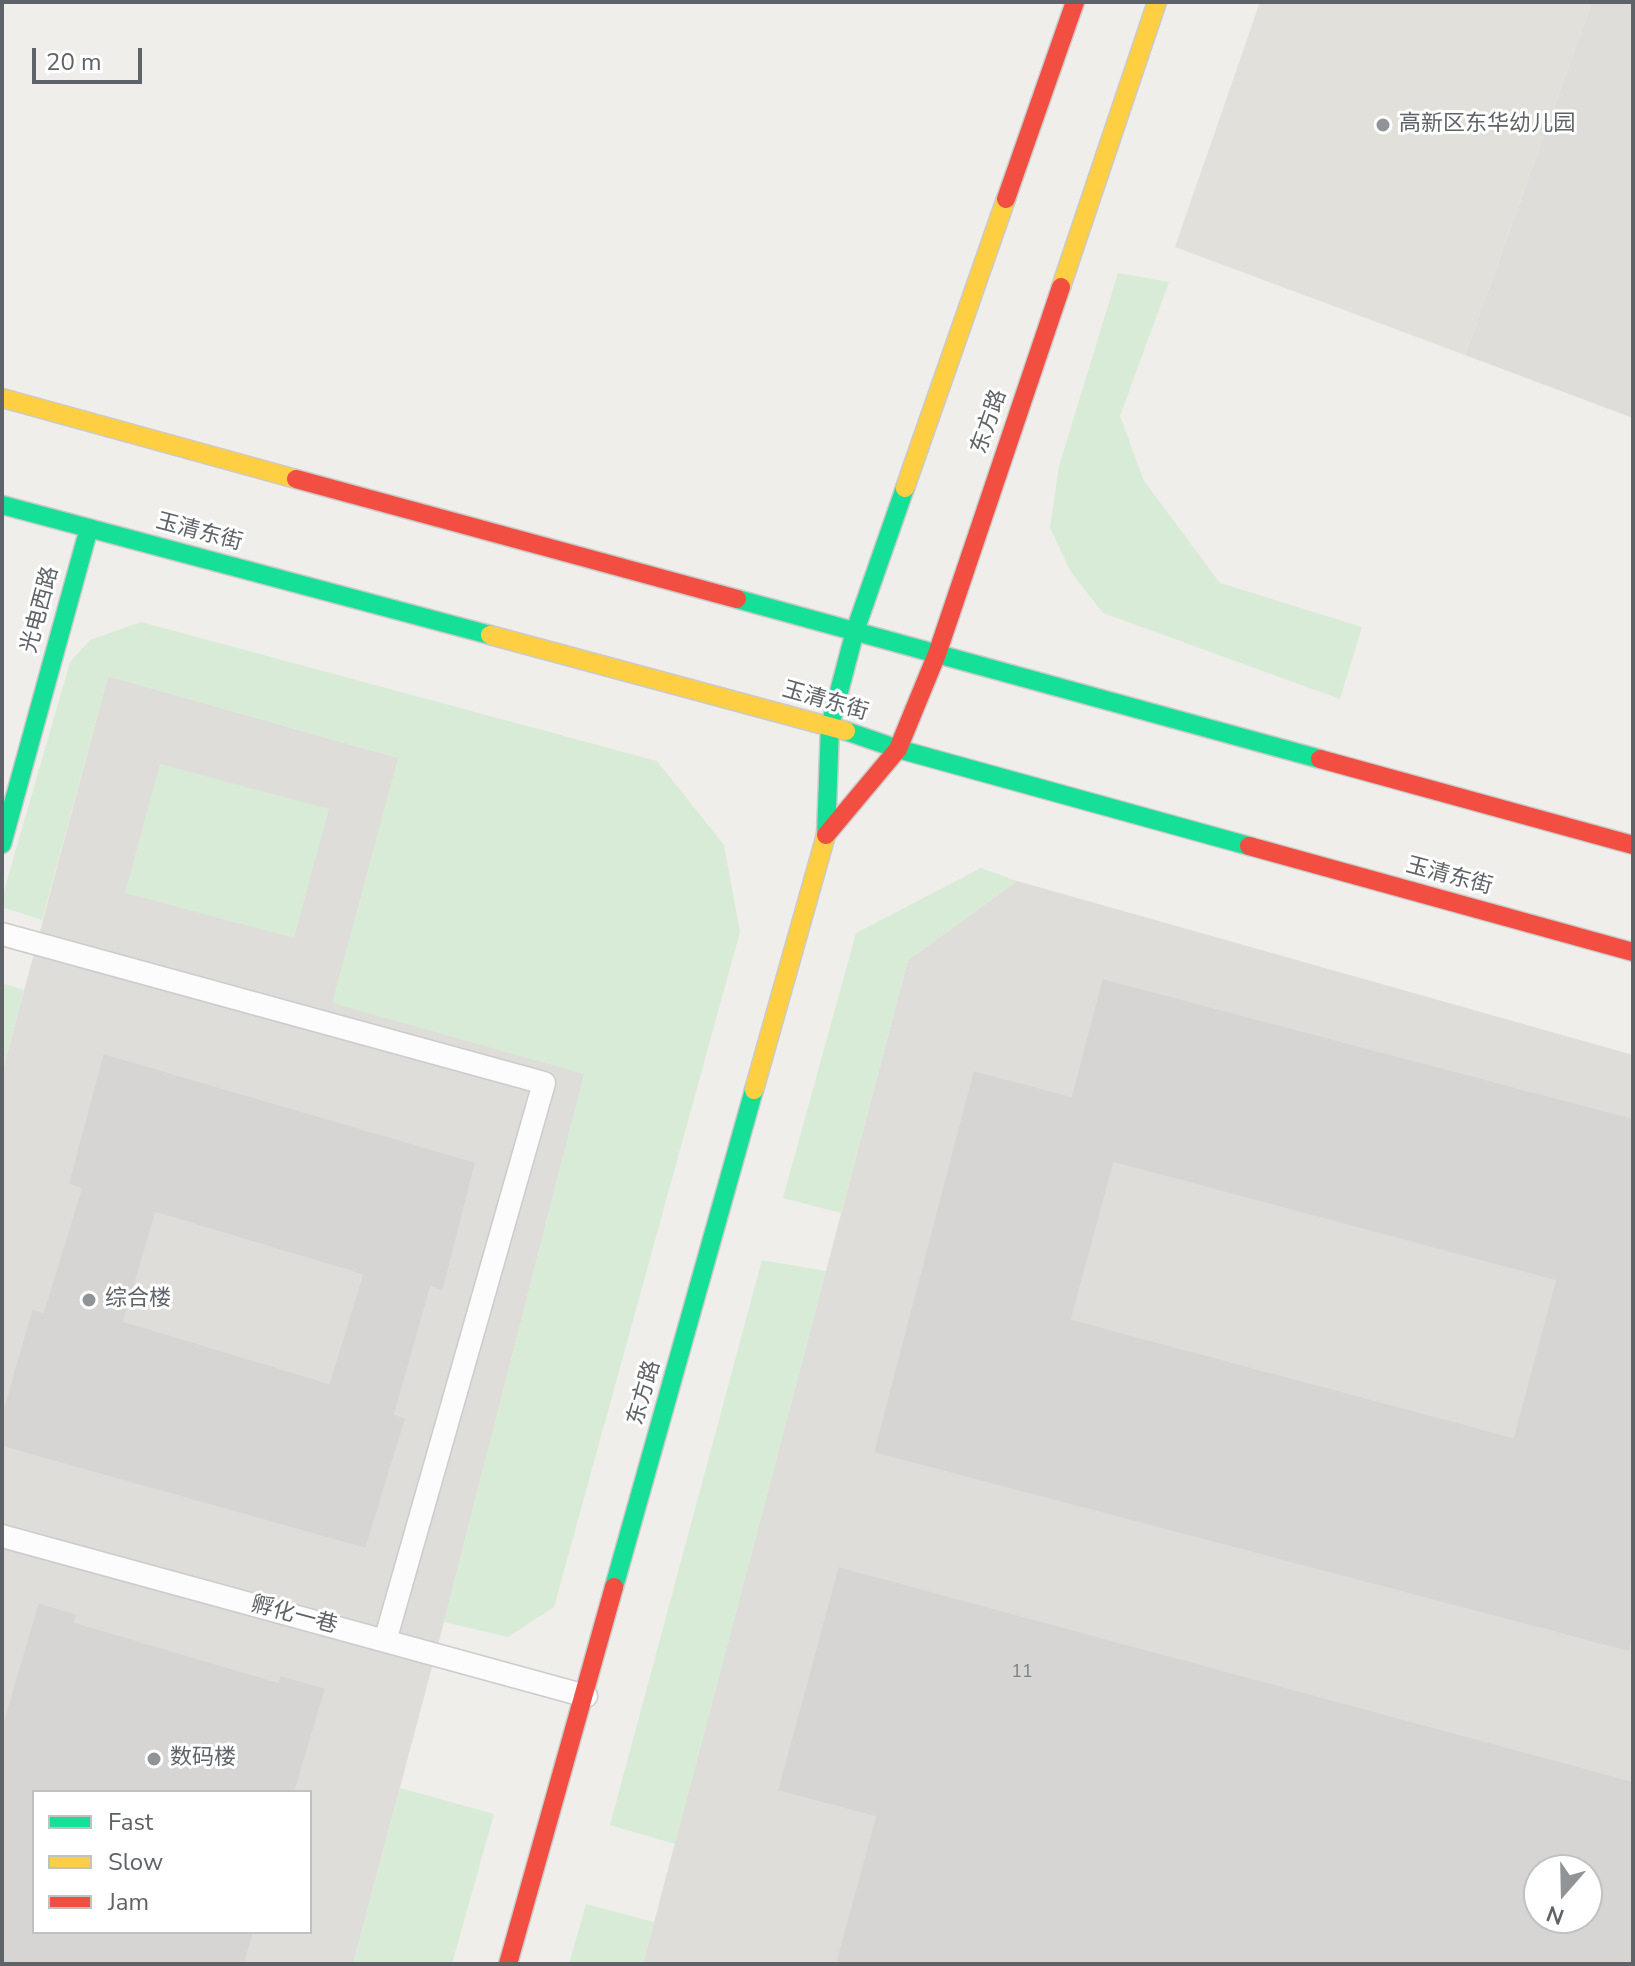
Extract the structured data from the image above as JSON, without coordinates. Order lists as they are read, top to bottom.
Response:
{
  "streets": {
    "main road": ["东方路", "玉清东街", "光电西路"],
    "lane": ["孵化一巷"]
  },
  "crossings": [
    ["东方路", "玉清东街"],
    ["东方路", "孵化一巷"],
    ["玉清东街", "光电西路"]
  ],
  "places": ["高新区东华幼儿园", "综合楼", "数码楼"],
  "house_numbers": ["11"],
  "legend": ["Fast", "Slow", "Jam"],
  "scale_bar": "20 m",
  "north": "bottom"
}
